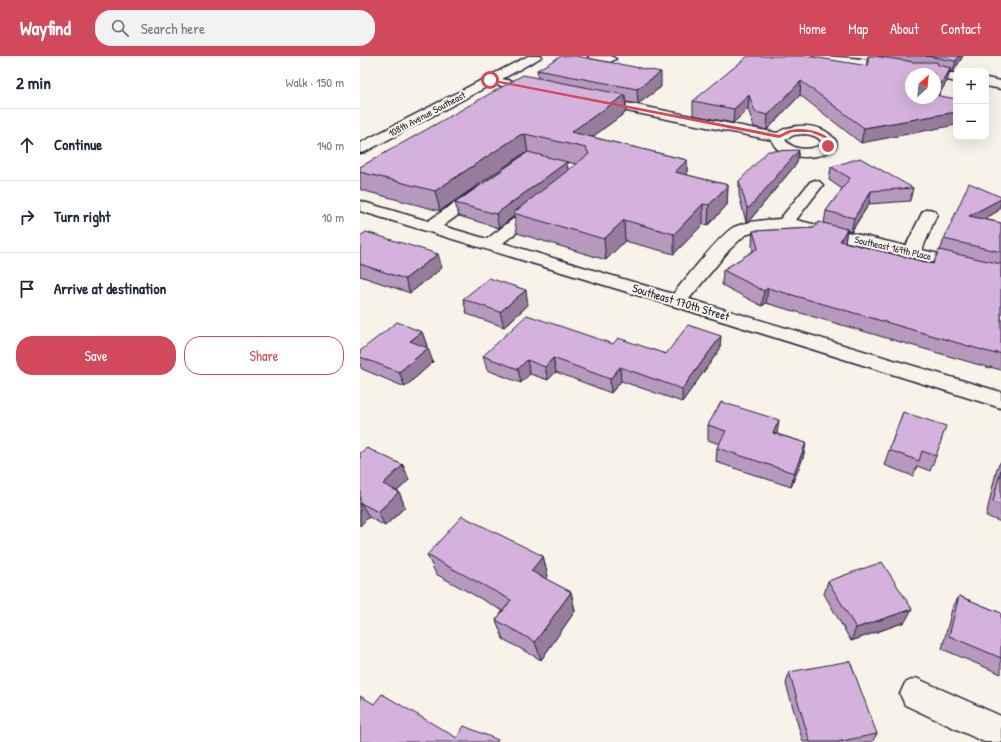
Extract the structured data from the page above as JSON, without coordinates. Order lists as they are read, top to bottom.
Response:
{
  "streets": {
    "street": ["108th Avenue Southeast", "Southeast 169th Place", "Southeast 170th Street"]
  },
  "crossings": [
    ["Southeast 169th Place", "Southeast 170th Street"]
  ],
  "north": "top right",
  "page": {
    "header": "Wayfind",
    "search": "Search here",
    "nav": [
      "Home",
      "Map",
      "About",
      "Contact"
    ],
    "heading": ["2 min", "Walk · 150 m"],
    "map_buttons": ["+", "−"],
    "list": [
      ["Continue", "140 m"],
      ["Turn right", "10 m"],
      "Arrive at destination"
    ],
    "buttons": ["Save", "Share"]
  }
}
